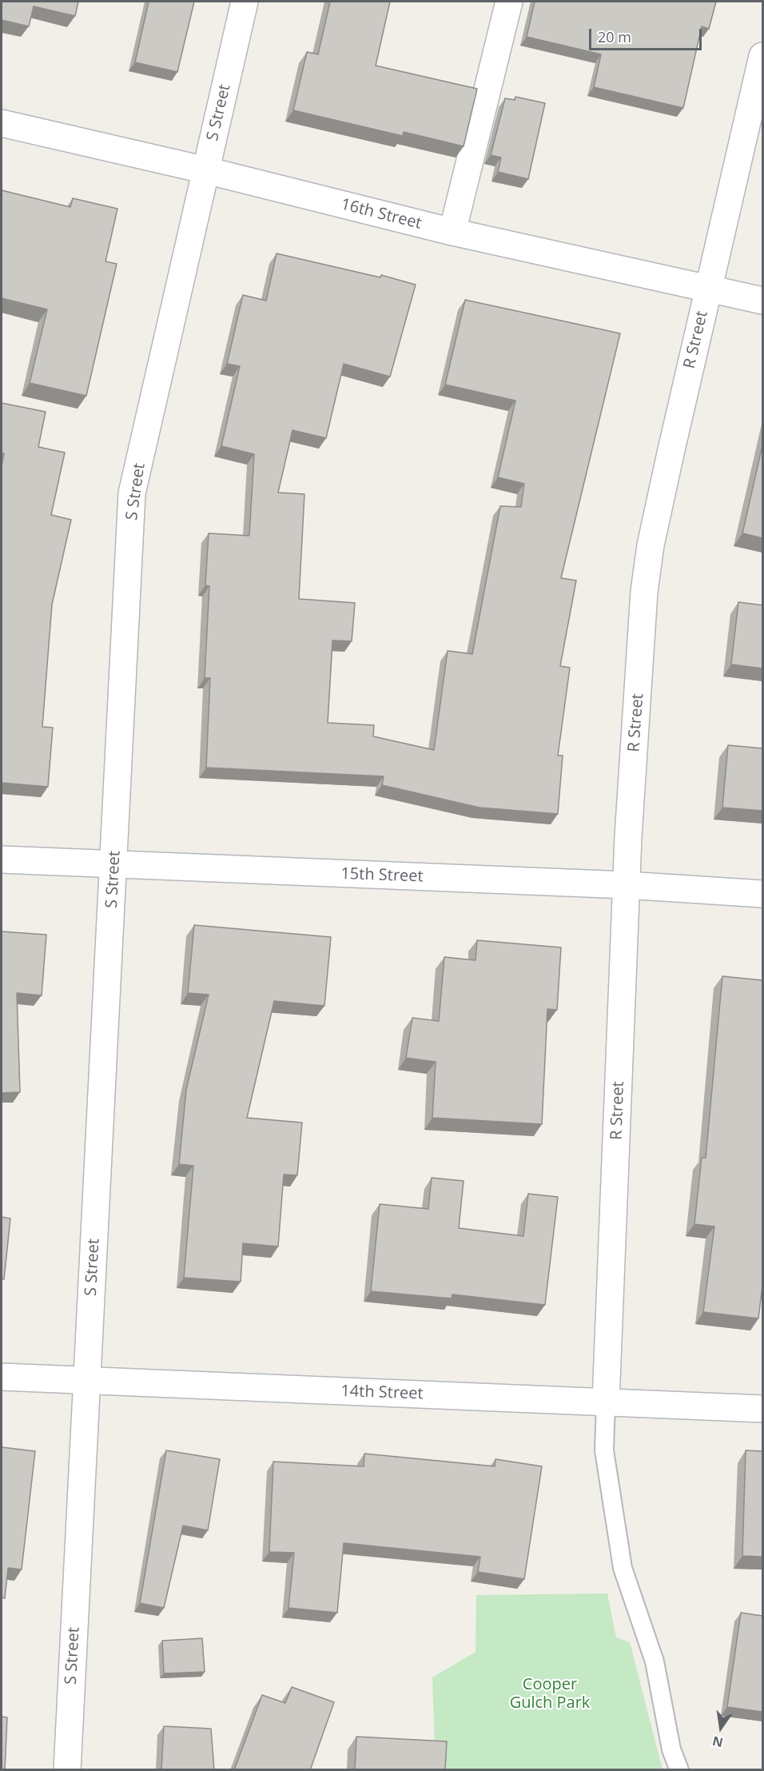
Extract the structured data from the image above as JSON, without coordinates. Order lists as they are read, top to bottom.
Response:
{
  "streets": {
    "street": [
      "S Street",
      "16th Street",
      "R Street",
      "15th Street",
      "14th Street"
    ]
  },
  "crossings": [
    ["S Street", "16th Street"],
    ["S Street", "15th Street"],
    ["S Street", "14th Street"],
    ["16th Street", "R Street"],
    ["R Street", "15th Street"],
    ["R Street", "14th Street"]
  ],
  "parks": ["Cooper Gulch Park"],
  "scale_bar": "20 m",
  "north": "bottom"
}
